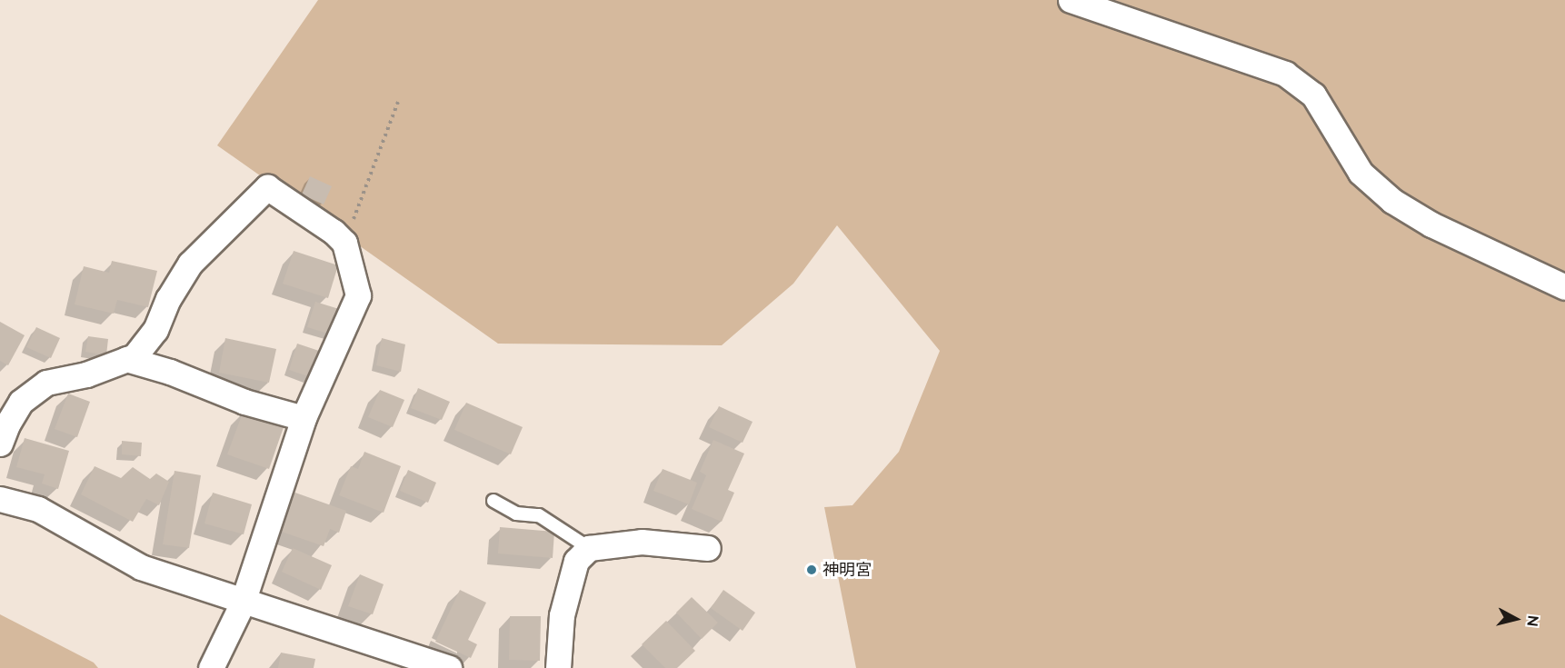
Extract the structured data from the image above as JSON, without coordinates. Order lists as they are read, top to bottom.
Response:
{
  "places": ["神明宮"],
  "north": "right"
}
